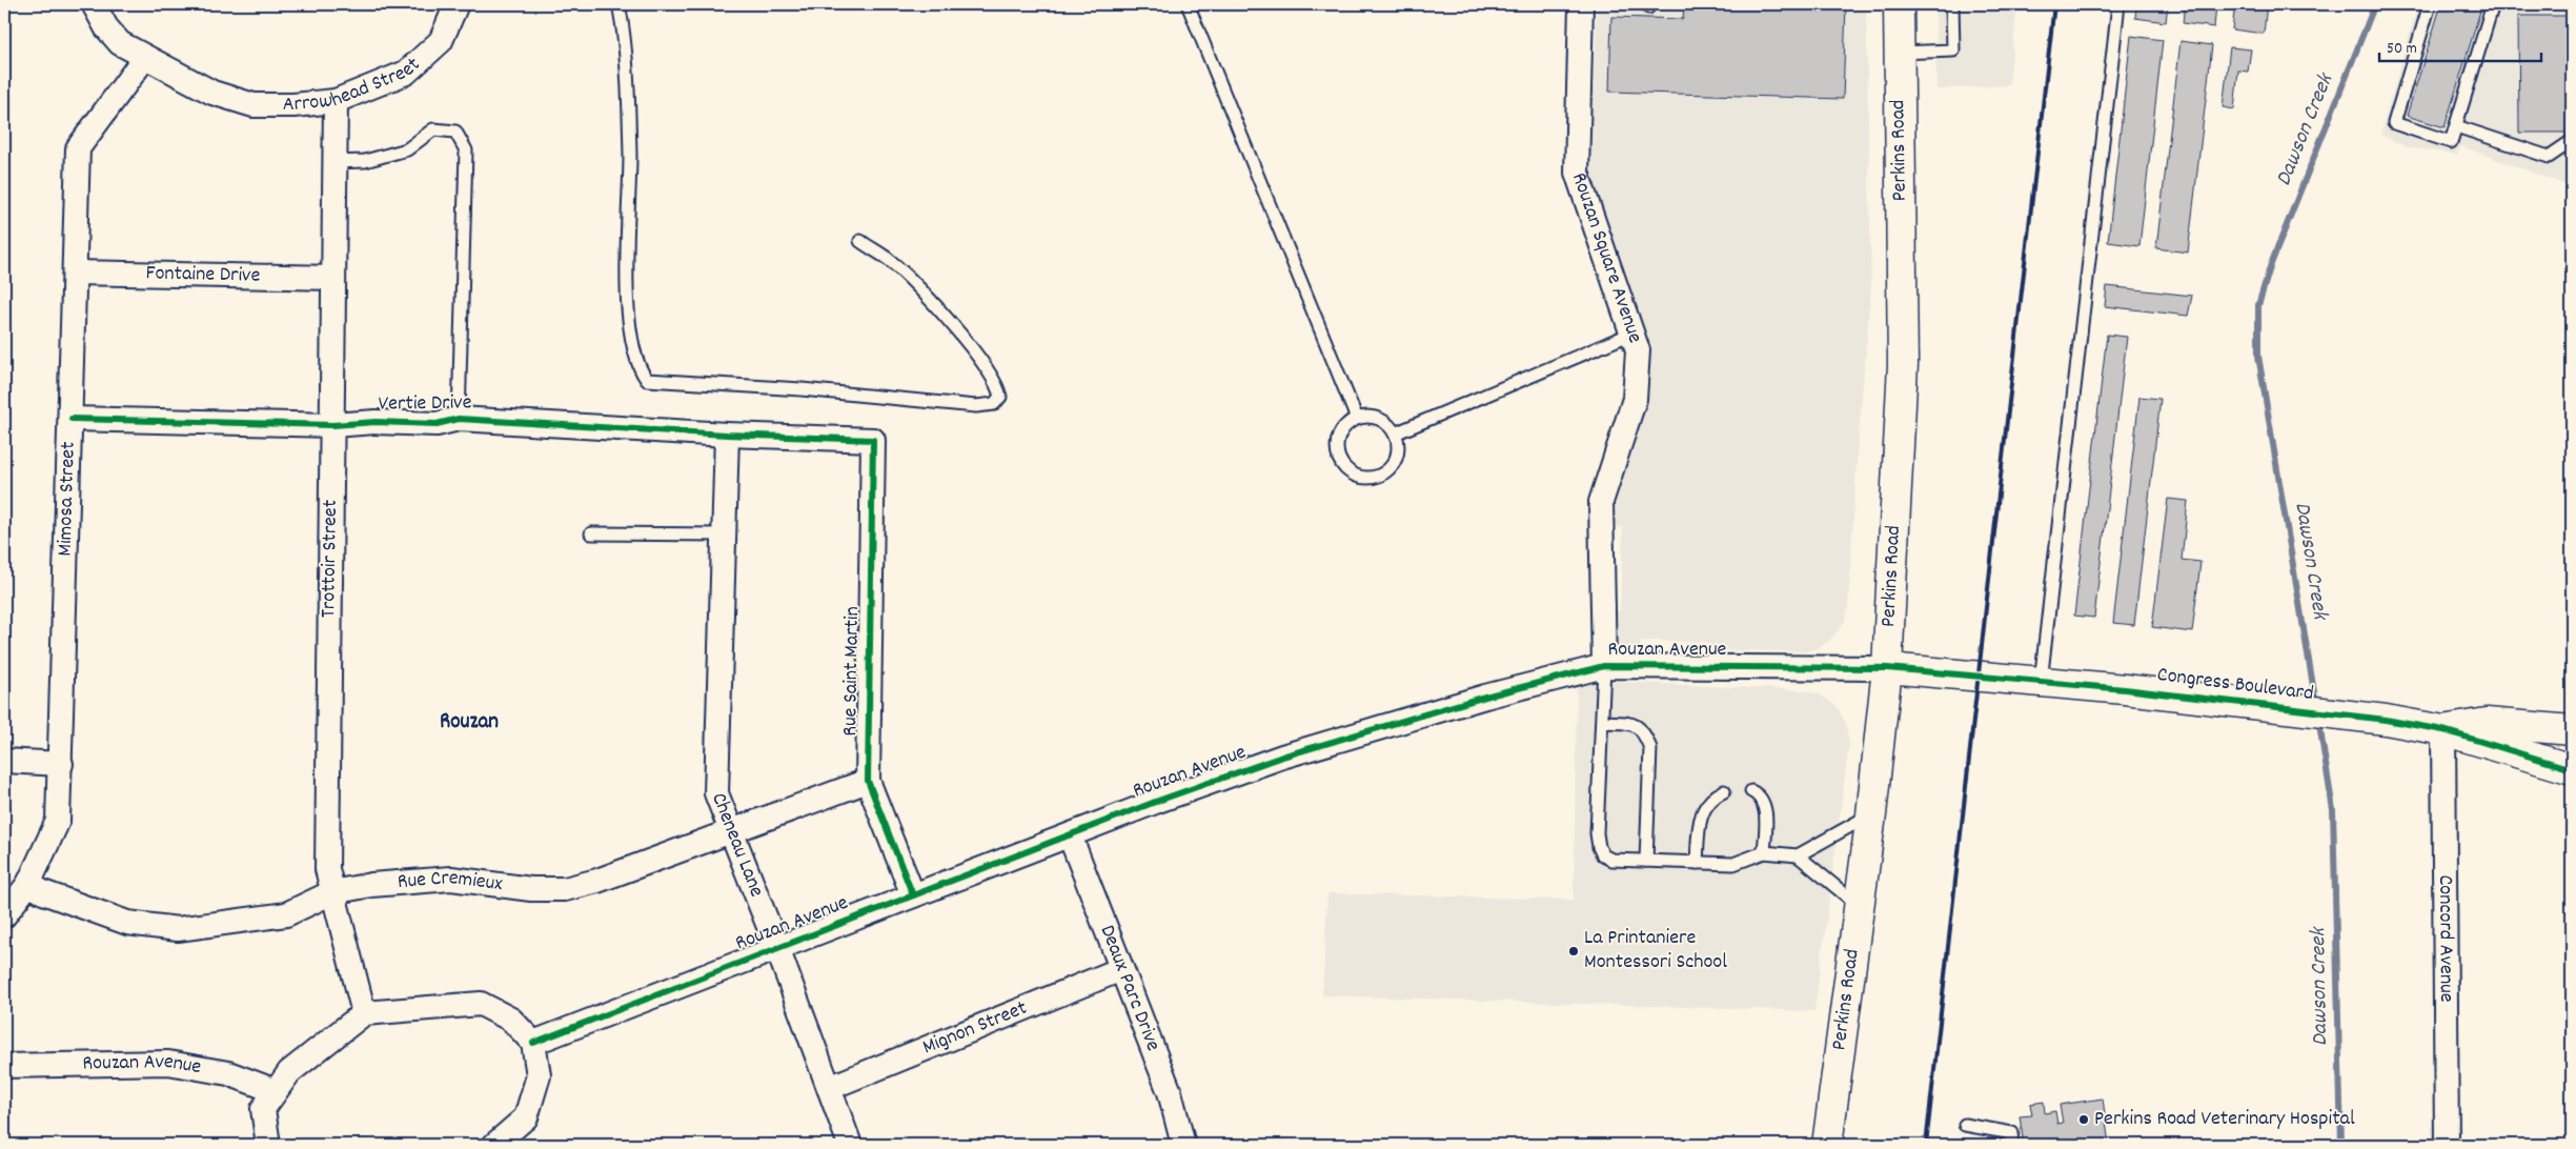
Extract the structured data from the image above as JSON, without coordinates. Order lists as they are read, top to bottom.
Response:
{
  "streets": {
    "main road": ["Perkins Road", "Congress Boulevard"],
    "street": [
      "Arrowhead Street",
      "Rouzan Square Avenue",
      "Fontaine Drive",
      "Vertie Drive",
      "Mimosa Street",
      "Trottoir Street",
      "Rouzan Avenue",
      "Rue Saint Martin",
      "Cheneau Lane",
      "Rue Cremieux",
      "Concord Avenue",
      "Deaux Parc Drive",
      "Mignon Street"
    ]
  },
  "crossings": [
    ["Arrowhead Street", "Mimosa Street"],
    ["Arrowhead Street", "Trottoir Street"],
    ["Perkins Road", "Rouzan Avenue"],
    ["Perkins Road", "Congress Boulevard"],
    ["Rouzan Square Avenue", "Rouzan Avenue"],
    ["Fontaine Drive", "Mimosa Street"],
    ["Fontaine Drive", "Trottoir Street"],
    ["Vertie Drive", "Mimosa Street"],
    ["Vertie Drive", "Trottoir Street"],
    ["Vertie Drive", "Rue Saint Martin"],
    ["Vertie Drive", "Cheneau Lane"],
    ["Mimosa Street", "Rue Cremieux"],
    ["Trottoir Street", "Rue Cremieux"],
    ["Rouzan Avenue", "Rue Saint Martin"],
    ["Rouzan Avenue", "Congress Boulevard"],
    ["Rouzan Avenue", "Cheneau Lane"],
    ["Rouzan Avenue", "Deaux Parc Drive"],
    ["Rue Saint Martin", "Rue Cremieux"],
    ["Congress Boulevard", "Concord Avenue"],
    ["Cheneau Lane", "Rue Cremieux"],
    ["Cheneau Lane", "Mignon Street"],
    ["Deaux Parc Drive", "Mignon Street"]
  ],
  "districts": ["Rouzan"],
  "water": ["Dawson Creek"],
  "places": ["La Printaniere Montessori School", "Perkins Road Veterinary Hospital"],
  "scale_bar": "50 m"
}
